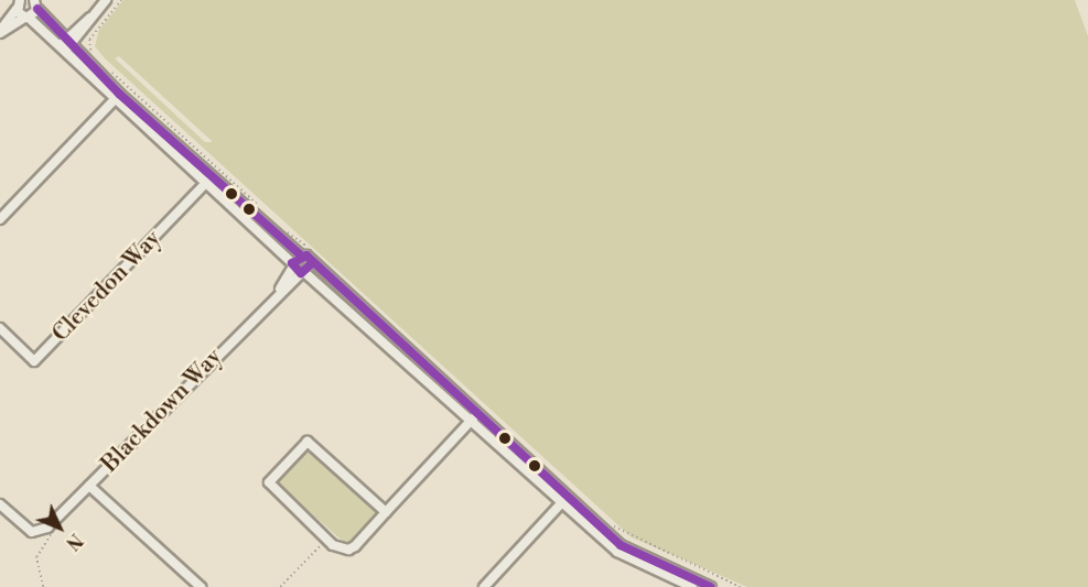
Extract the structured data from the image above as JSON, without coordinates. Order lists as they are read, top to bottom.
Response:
{
  "streets": {
    "street": ["Clevedon Way", "Blackdown Way"]
  },
  "north": "bottom right"
}
